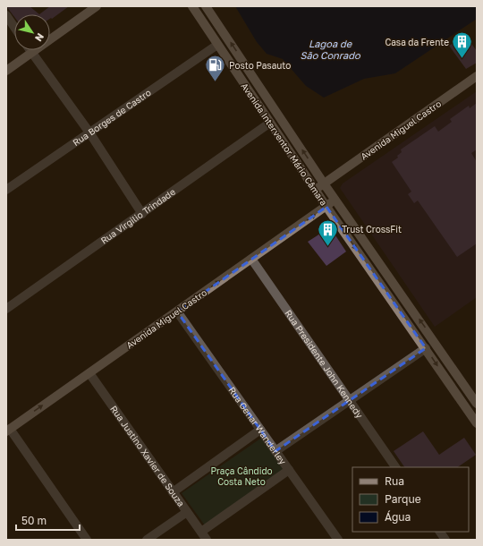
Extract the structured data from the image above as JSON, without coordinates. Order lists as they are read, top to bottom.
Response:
{
  "streets": {
    "main road": ["Avenida Miguel Castro", "Avenida Interventor Mário Câmara"],
    "street": [
      "Rua Borges de Castro",
      "Rua Virgilio Trindade",
      "Rua Presidente John Kennedy",
      "Rua Genar Wanderley",
      "Rua Justino Xavier de Souza"
    ]
  },
  "crossings": [
    ["Rua Borges de Castro", "Avenida Interventor Mário Câmara"],
    ["Avenida Miguel Castro", "Avenida Interventor Mário Câmara"],
    ["Avenida Miguel Castro", "Rua Presidente John Kennedy"],
    ["Avenida Miguel Castro", "Rua Genar Wanderley"],
    ["Avenida Miguel Castro", "Rua Justino Xavier de Souza"],
    ["Avenida Interventor Mário Câmara", "Rua Virgilio Trindade"]
  ],
  "one_way": ["Avenida Miguel Castro"],
  "water": ["Lagoa de São Conrado"],
  "parks": ["Praça Cândido Costa Neto"],
  "places": {
    "building": ["Casa da Frente", "Trust CrossFit"],
    "fuel station": ["Posto Pasauto"]
  },
  "legend": ["Rua", "Parque", "Água"],
  "scale_bar": "50 m",
  "north": "bottom right"
}
